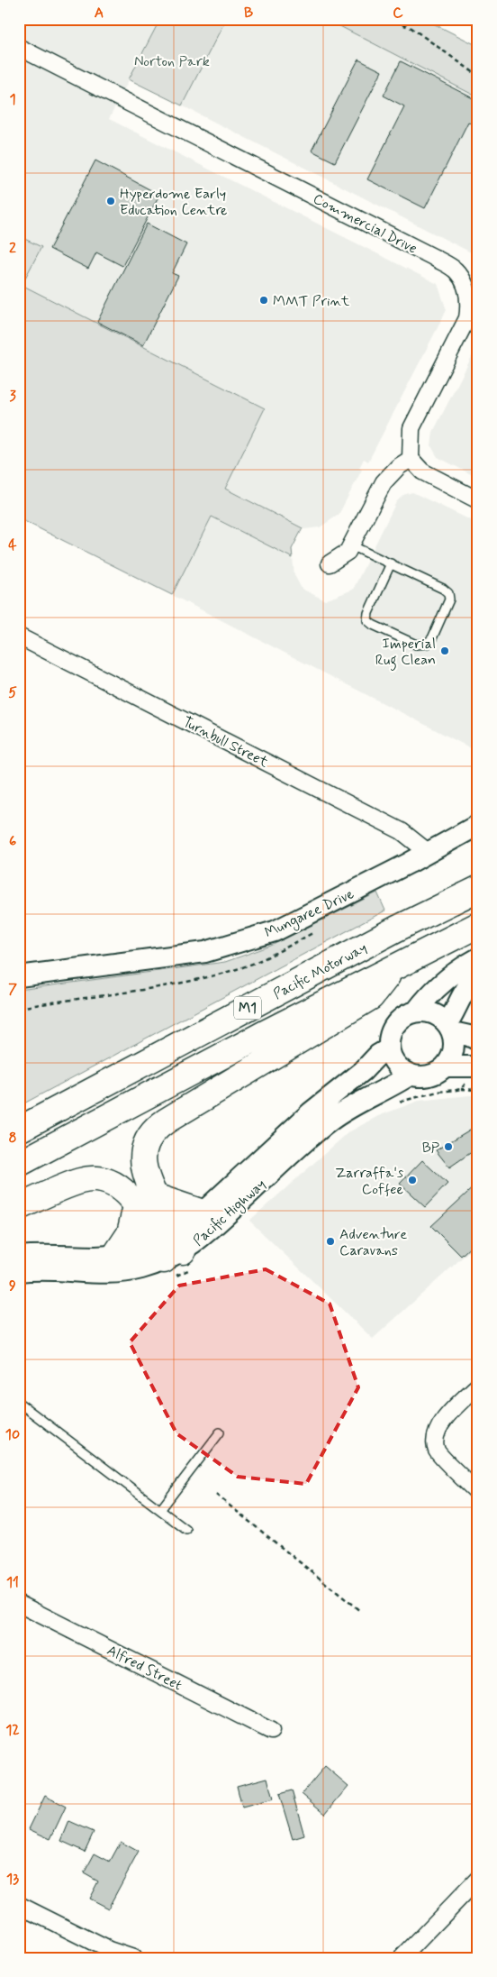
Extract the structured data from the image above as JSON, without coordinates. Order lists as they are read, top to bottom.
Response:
{
  "streets": {
    "highway": ["Pacific Motorway", "M1"],
    "street": [
      "Commercial Drive",
      "Turnbull Street",
      "Mungaree Drive",
      "Pacific Highway",
      "Alfred Street"
    ]
  },
  "crossings": [
    ["Turnbull Street", "Mungaree Drive"]
  ],
  "parks": ["Norton Park"],
  "places": [
    "Hyperdome Early Education Centre",
    "MMT Print",
    "Imperial Rug Clean",
    "BP",
    "Zarraffa's Coffee",
    "Adventure Caravans"
  ],
  "grid": {
    "columns": ["A", "B", "C"],
    "rows": [
      "1",
      "2",
      "3",
      "4",
      "5",
      "6",
      "7",
      "8",
      "9",
      "10",
      "11",
      "12",
      "13"
    ]
  }
}
